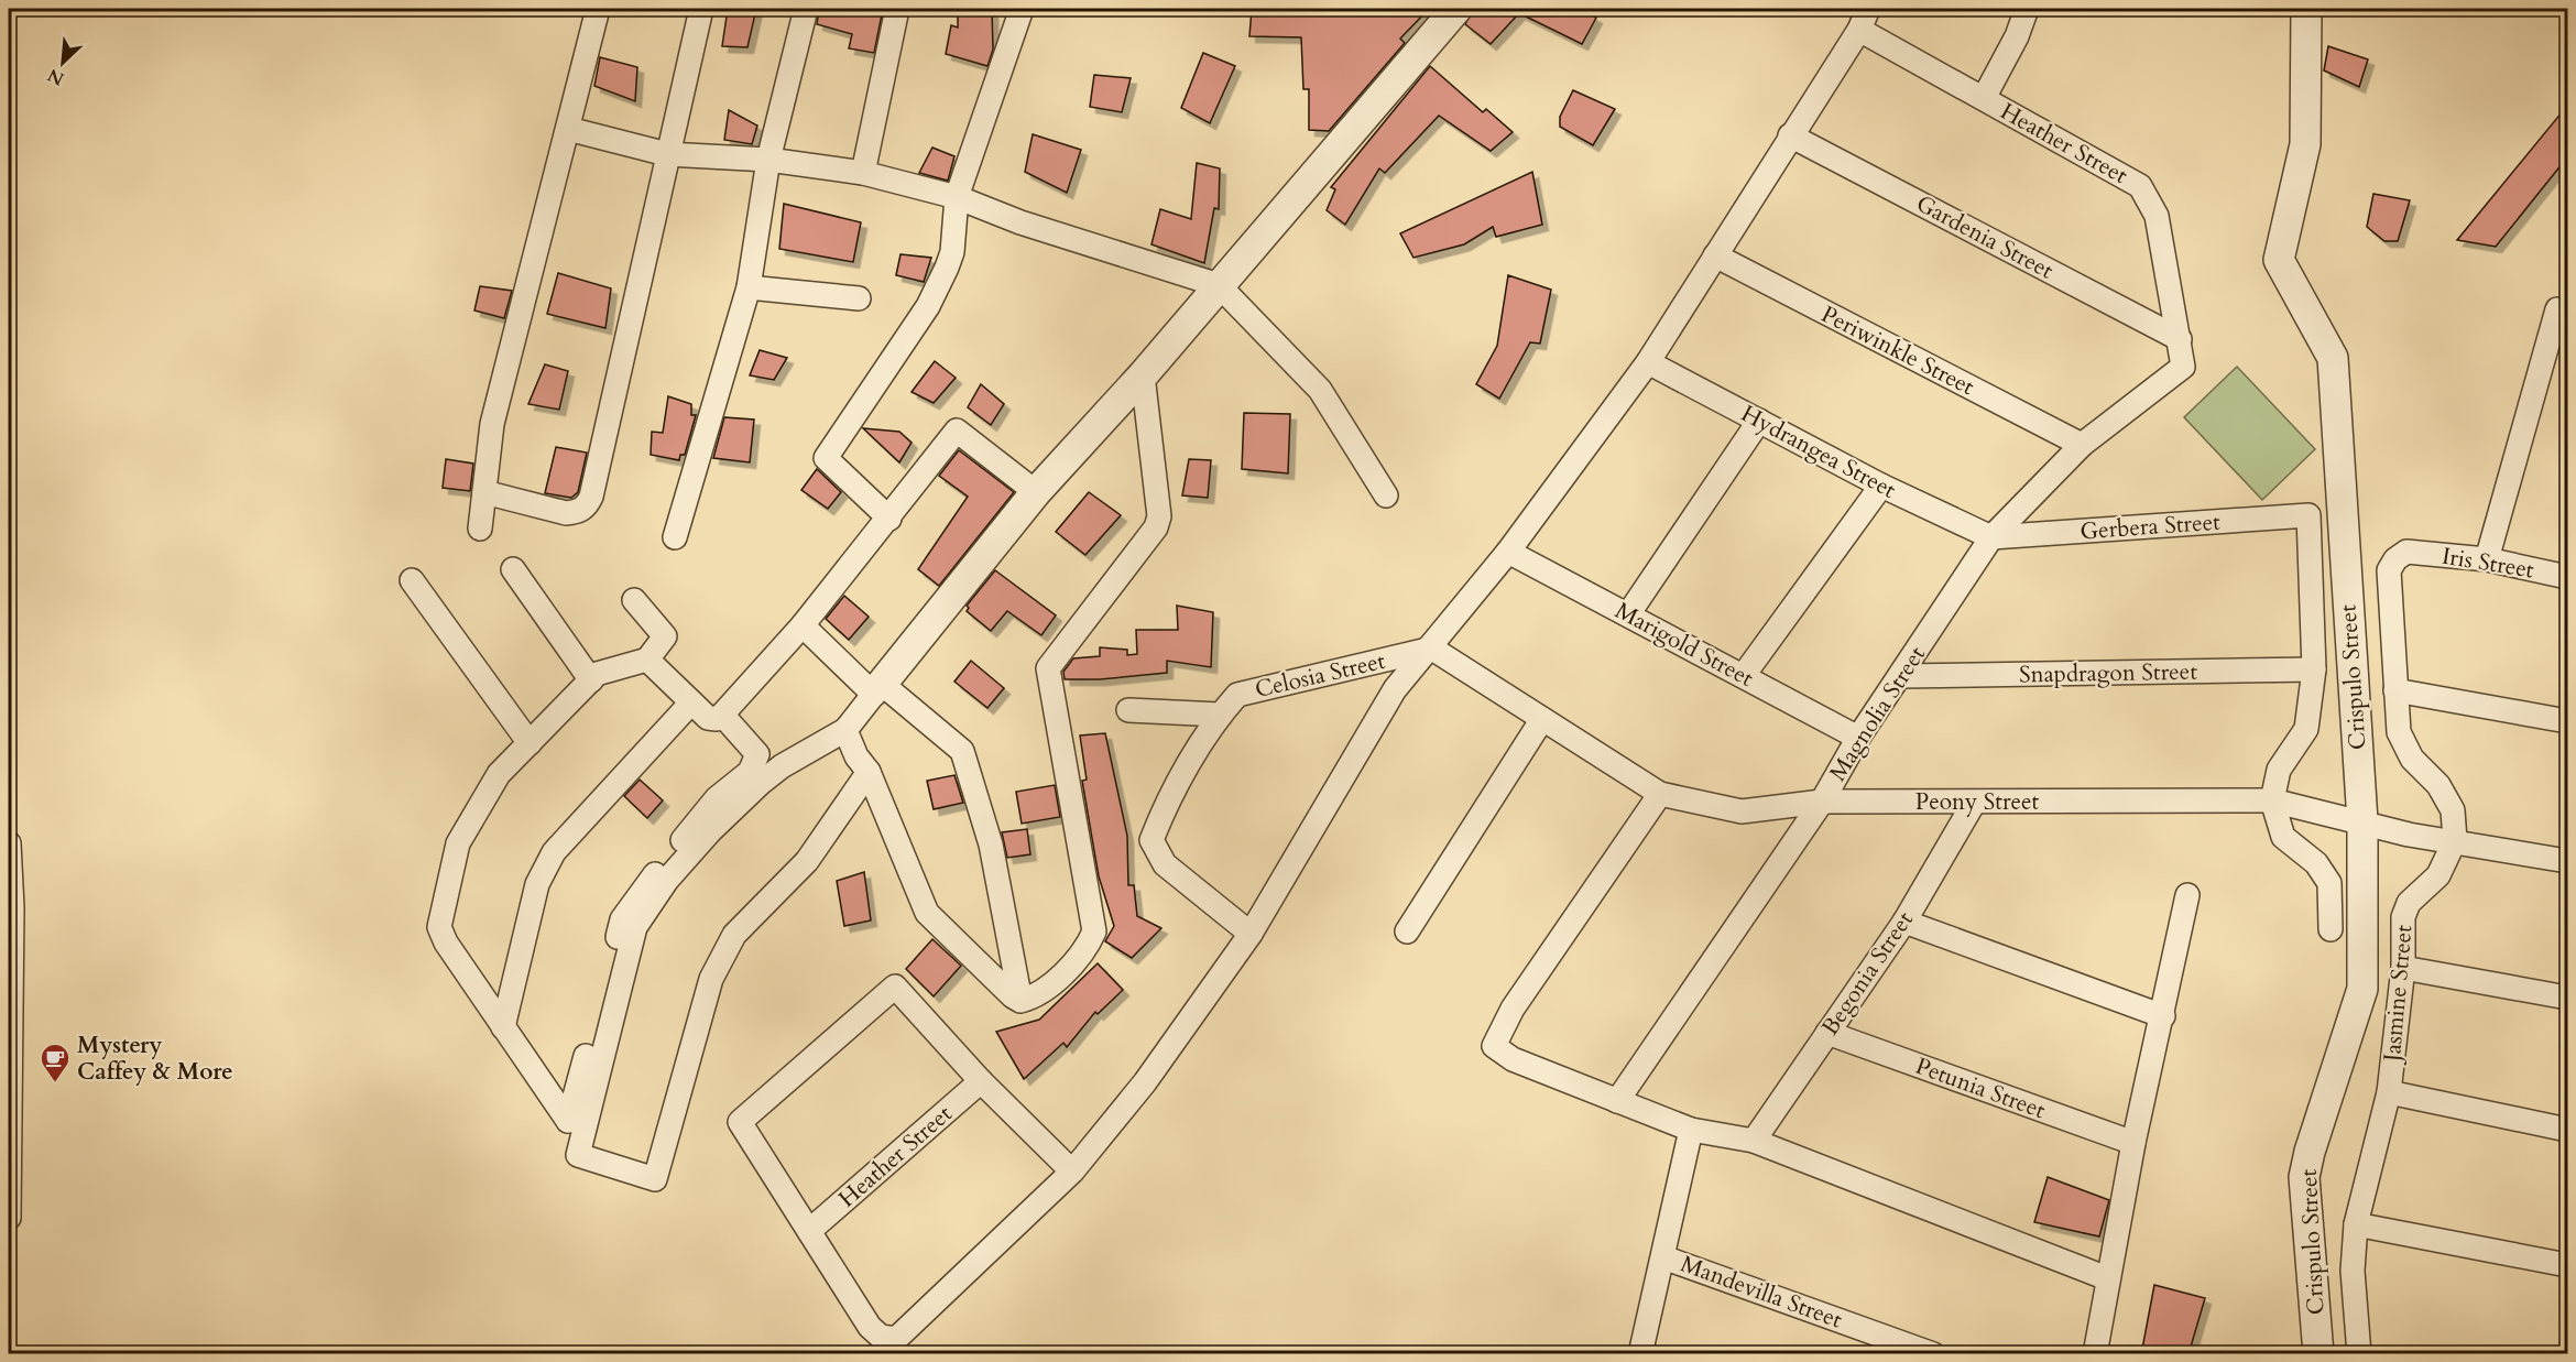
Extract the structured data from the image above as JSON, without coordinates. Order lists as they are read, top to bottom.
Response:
{
  "streets": {
    "street": [
      "Heather Street",
      "Gardenia Street",
      "Periwinkle Street",
      "Hydrangea Street",
      "Gerbera Street",
      "Iris Street",
      "Marigold Street",
      "Snapdragon Street",
      "Celosia Street",
      "Crispulo Street",
      "Magnolia Street",
      "Peony Street",
      "Begonia Street",
      "Jasmine Street",
      "Petunia Street",
      "Mandevilla Street"
    ]
  },
  "crossings": [
    ["Heather Street", "Gardenia Street"],
    ["Heather Street", "Magnolia Street"],
    ["Periwinkle Street", "Magnolia Street"],
    ["Hydrangea Street", "Gerbera Street"],
    ["Hydrangea Street", "Magnolia Street"],
    ["Gerbera Street", "Snapdragon Street"],
    ["Gerbera Street", "Magnolia Street"],
    ["Marigold Street", "Magnolia Street"],
    ["Snapdragon Street", "Magnolia Street"],
    ["Celosia Street", "Peony Street"],
    ["Crispulo Street", "Peony Street"],
    ["Magnolia Street", "Peony Street"],
    ["Peony Street", "Begonia Street"],
    ["Peony Street", "Jasmine Street"],
    ["Begonia Street", "Petunia Street"]
  ],
  "places": {
    "cafe": ["Mystery Caffey & More"]
  },
  "north": "bottom left"
}
